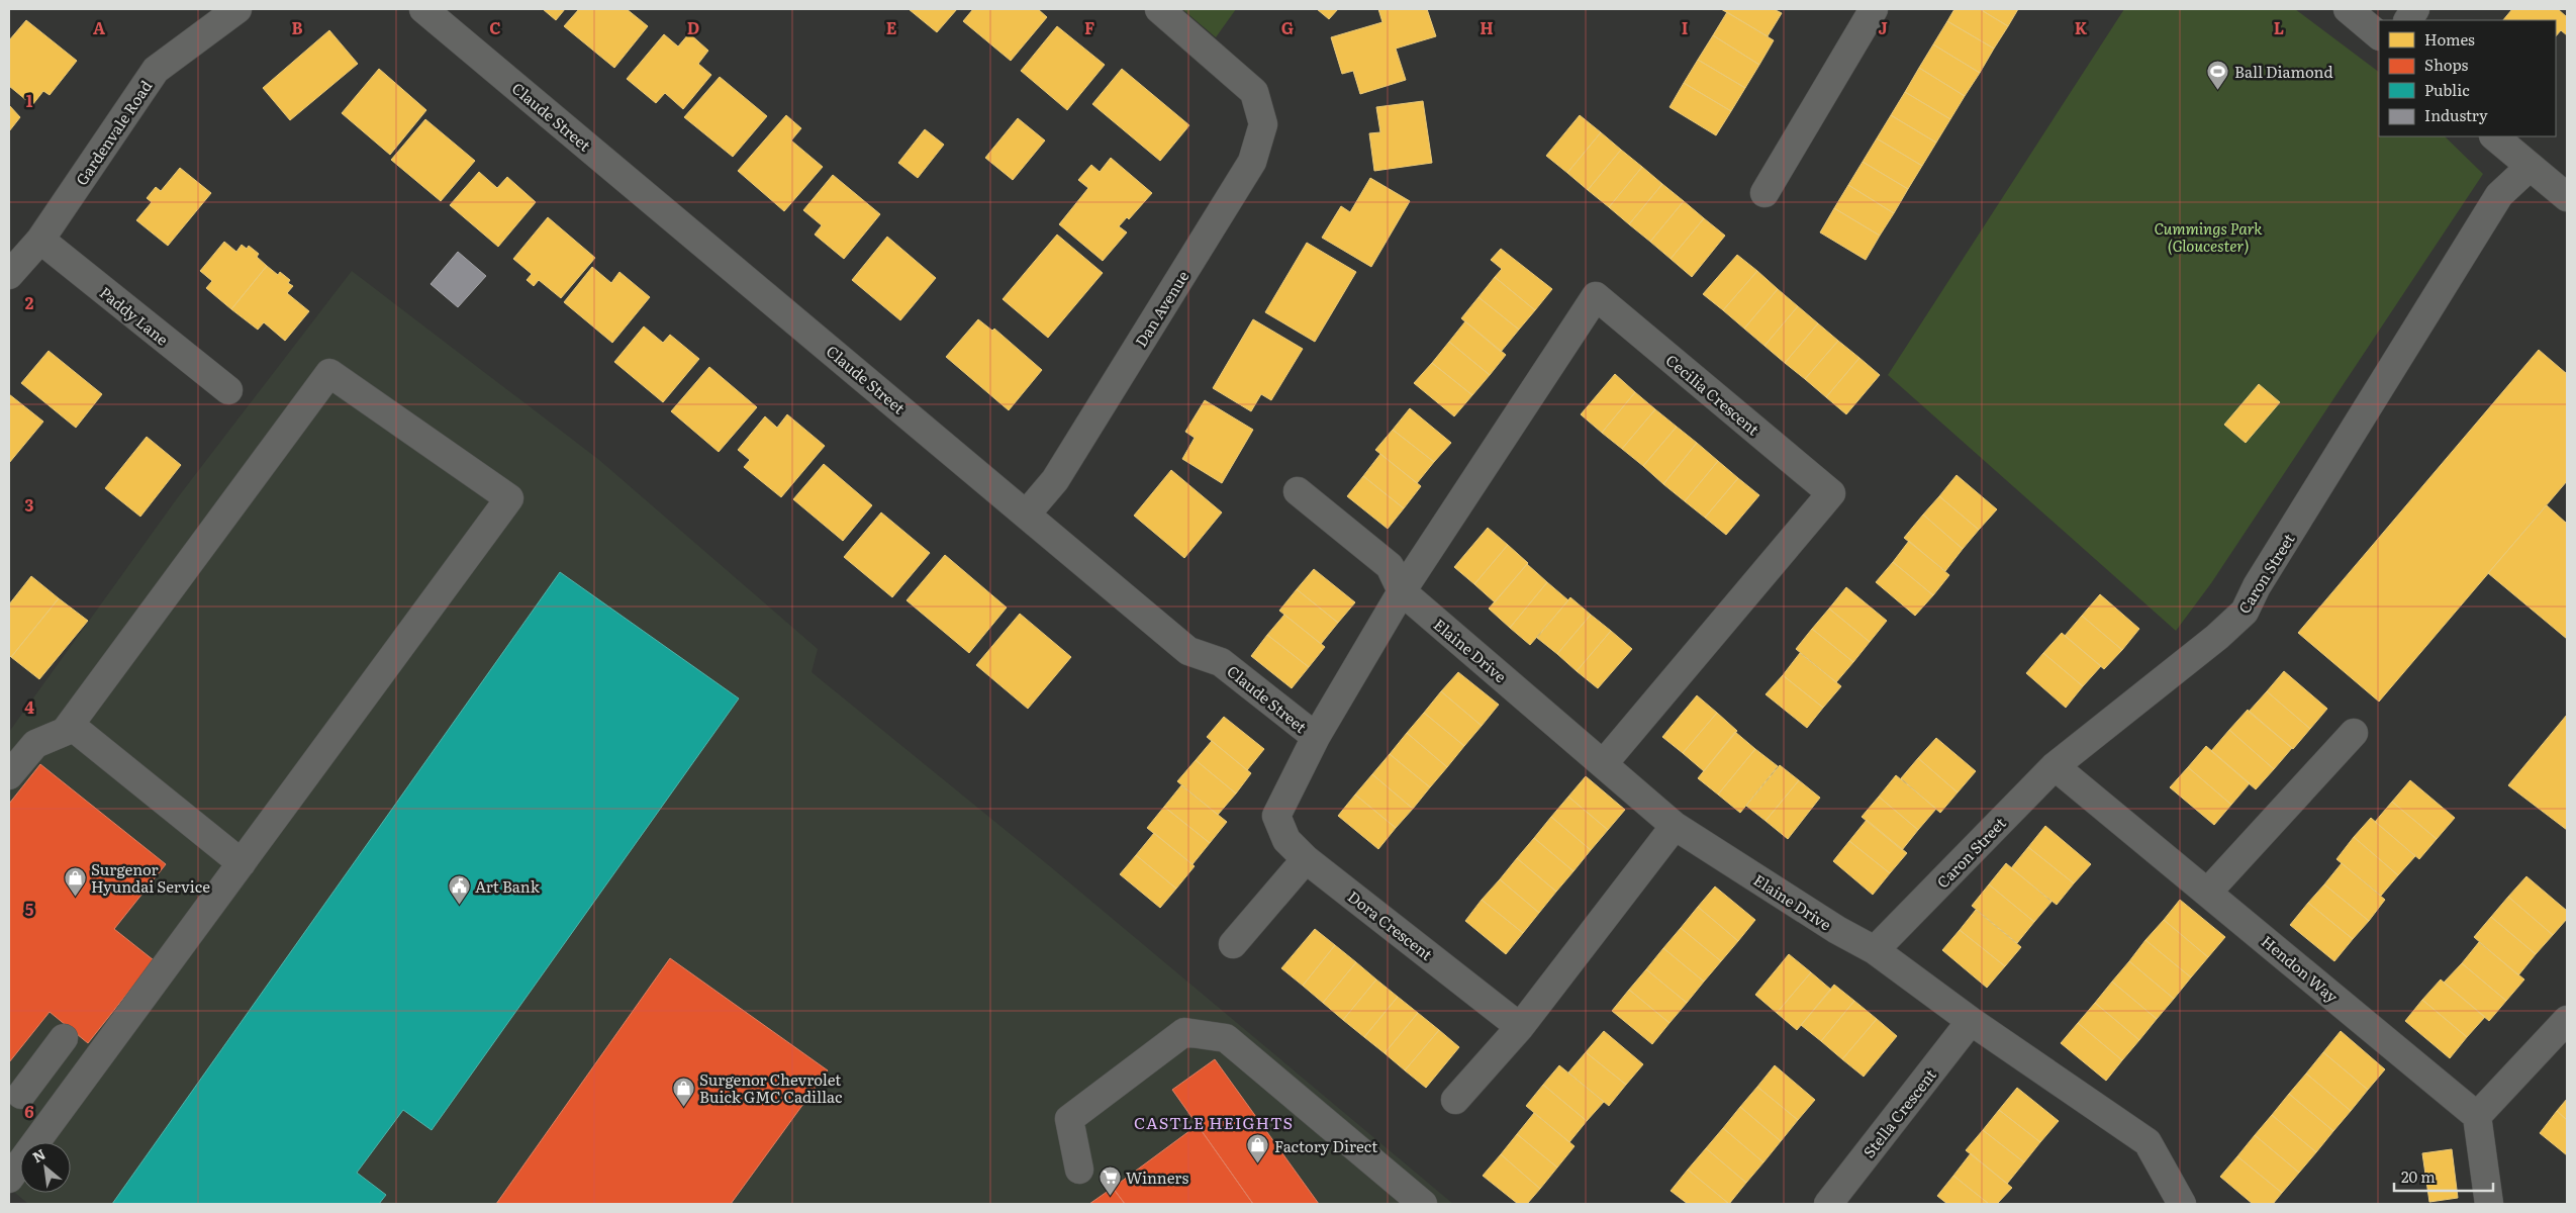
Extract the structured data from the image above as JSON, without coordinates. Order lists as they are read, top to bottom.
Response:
{
  "streets": {
    "street": [
      "Claude Street",
      "Gardenvale Road",
      "Dan Avenue",
      "Paddy Lane",
      "Cecilia Crescent",
      "Caron Street",
      "Elaine Drive",
      "Dora Crescent",
      "Hendon Way",
      "Stella Crescent"
    ]
  },
  "crossings": [
    ["Claude Street", "Dan Avenue"],
    ["Claude Street", "Dora Crescent"],
    ["Gardenvale Road", "Paddy Lane"],
    ["Cecilia Crescent", "Elaine Drive"],
    ["Cecilia Crescent", "Dora Crescent"],
    ["Caron Street", "Elaine Drive"],
    ["Caron Street", "Hendon Way"],
    ["Elaine Drive", "Dora Crescent"],
    ["Elaine Drive", "Stella Crescent"]
  ],
  "districts": ["CASTLE HEIGHTS"],
  "parks": ["Cummings Park (Gloucester)"],
  "places": {
    "sports": ["Ball Diamond"],
    "shop": ["Surgenor Hyundai Service", "Surgenor Chevrolet Buick GMC Cadillac", "Factory Direct"],
    "public building": ["Art Bank"],
    "supermarket": ["Winners"]
  },
  "legend": [
    "Homes",
    "Shops",
    "Public",
    "Industry"
  ],
  "scale_bar": "20 m",
  "north": "top left",
  "grid": {
    "columns": [
      "A",
      "B",
      "C",
      "D",
      "E",
      "F",
      "G",
      "H",
      "I",
      "J",
      "K",
      "L"
    ],
    "rows": [
      "1",
      "2",
      "3",
      "4",
      "5",
      "6"
    ]
  }
}
